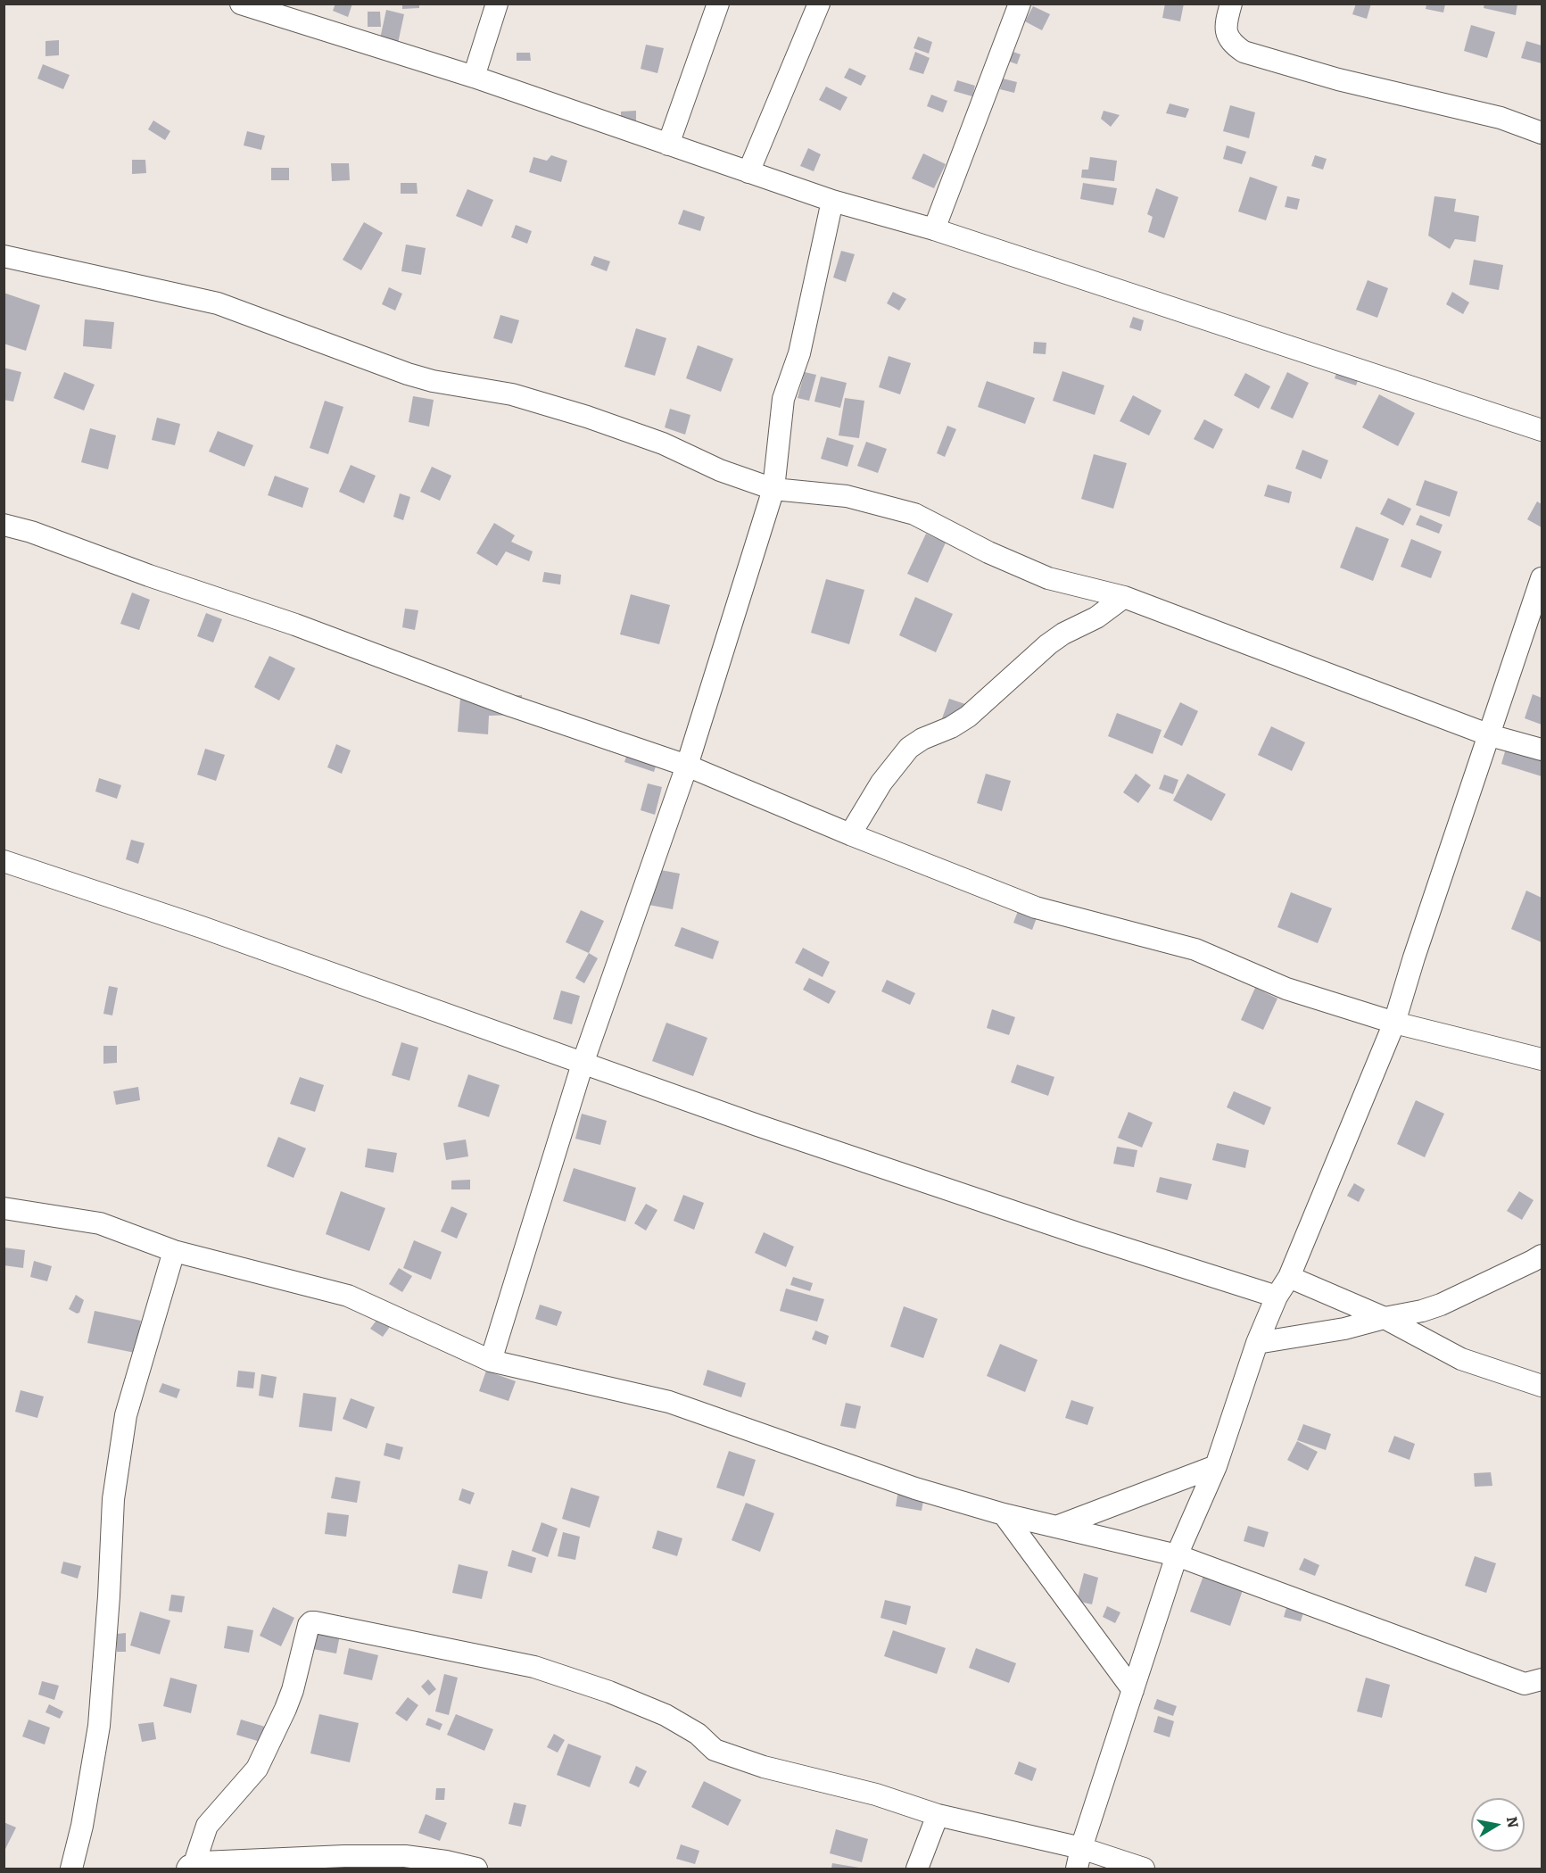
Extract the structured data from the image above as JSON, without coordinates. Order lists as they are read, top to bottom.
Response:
{
  "north": "right"
}
